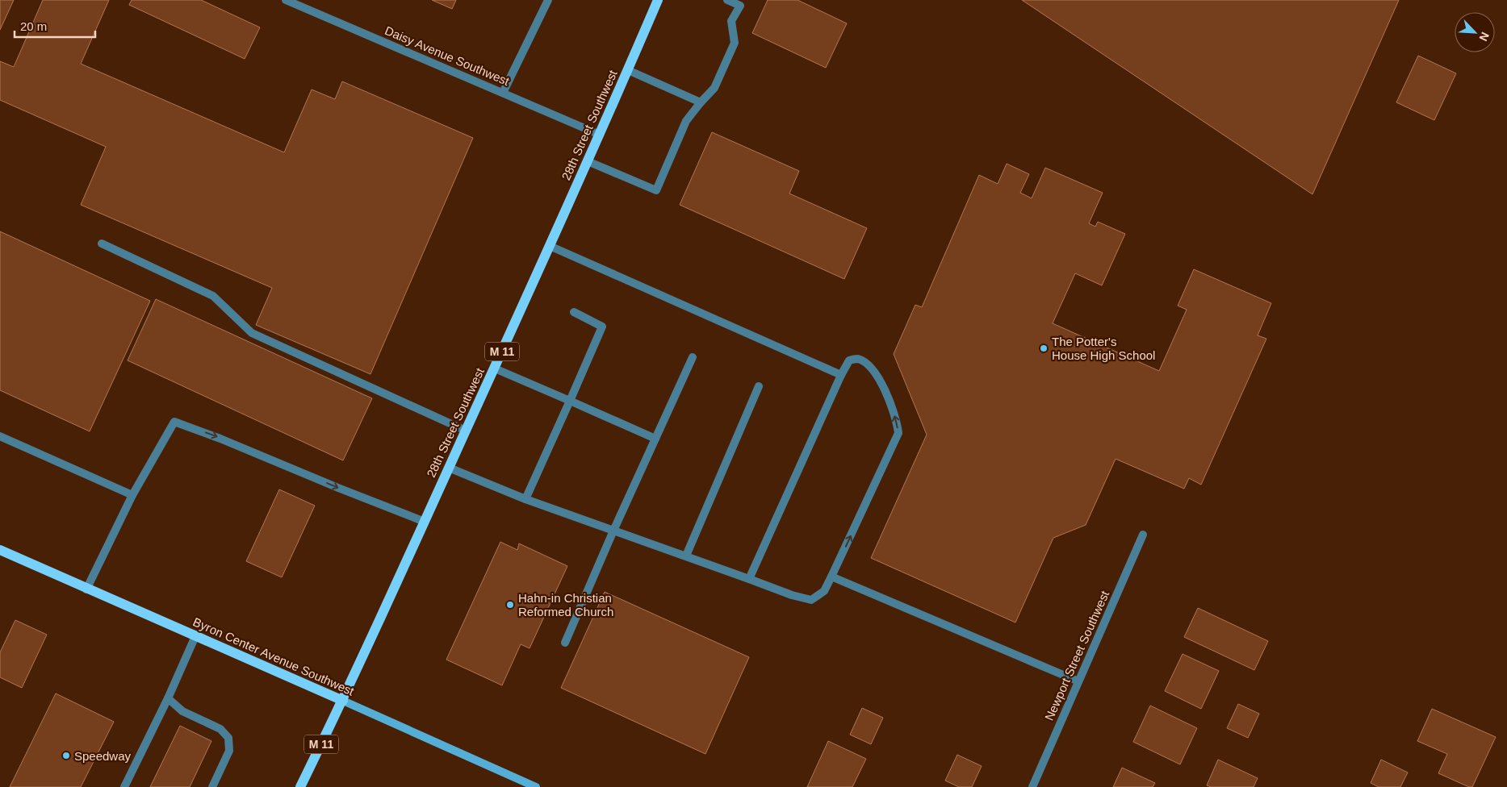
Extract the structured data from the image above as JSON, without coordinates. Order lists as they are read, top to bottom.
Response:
{
  "streets": {
    "main road": ["28th Street Southwest", "M 11", "Byron Center Avenue Southwest"],
    "street": ["Daisy Avenue Southwest", "Newport Street Southwest"]
  },
  "crossings": [
    ["Daisy Avenue Southwest", "28th Street Southwest"],
    ["28th Street Southwest", "Byron Center Avenue Southwest"]
  ],
  "places": ["The Potter's House High School", "Hahn-in Christian Reformed Church", "Speedway"],
  "scale_bar": "20 m",
  "north": "bottom right"
}
